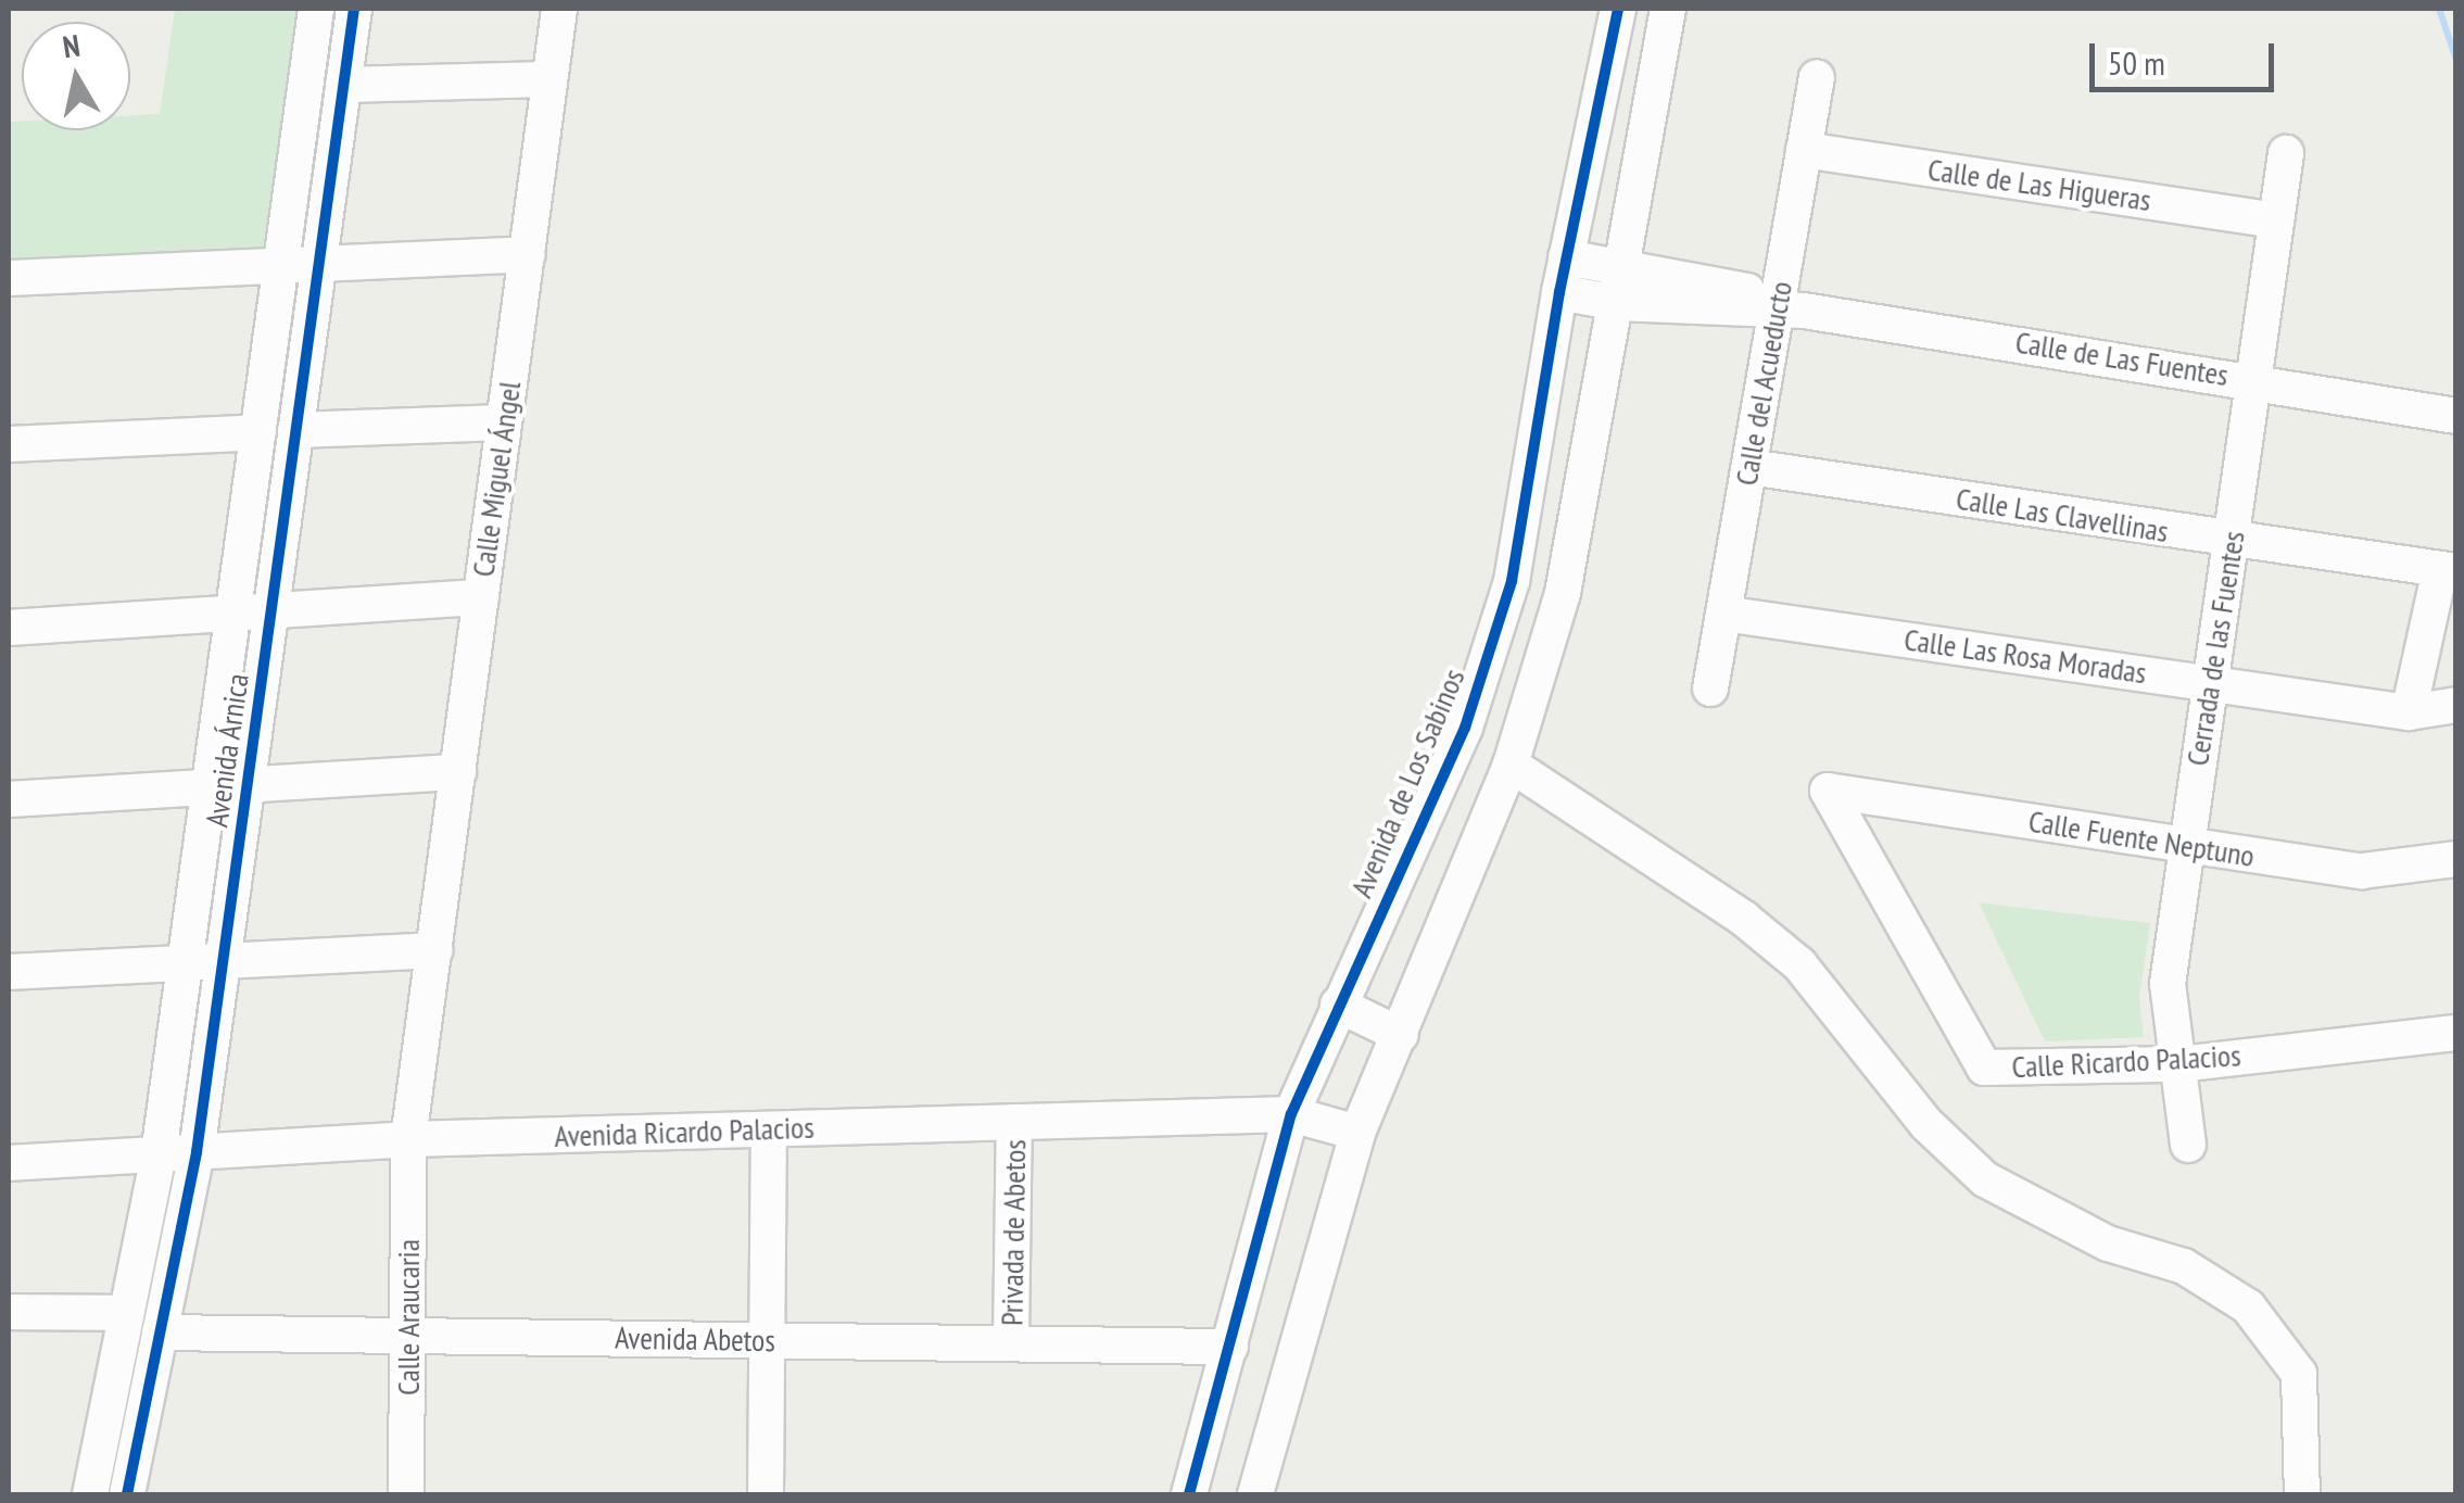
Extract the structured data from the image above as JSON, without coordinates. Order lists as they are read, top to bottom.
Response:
{
  "streets": {
    "street": [
      "Calle de Las Higueras",
      "Calle de Las Fuentes",
      "Calle del Acueducto",
      "Calle Miguel Ángel",
      "Calle Las Clavellinas",
      "Cerrada de las Fuentes",
      "Calle Las Rosa Moradas",
      "Avenida Árnica",
      "Avenida de Los Sabinos",
      "Calle Fuente Neptuno",
      "Calle Ricardo Palacios",
      "Avenida Ricardo Palacios",
      "Privada de Abetos",
      "Calle Araucaria",
      "Avenida Abetos"
    ]
  },
  "crossings": [
    ["Calle de Las Higueras", "Calle del Acueducto"],
    ["Calle de Las Higueras", "Cerrada de las Fuentes"],
    ["Calle de Las Fuentes", "Calle del Acueducto"],
    ["Calle de Las Fuentes", "Cerrada de las Fuentes"],
    ["Calle del Acueducto", "Calle Las Clavellinas"],
    ["Calle del Acueducto", "Calle Las Rosa Moradas"],
    ["Calle Miguel Ángel", "Avenida Ricardo Palacios"],
    ["Calle Miguel Ángel", "Calle Araucaria"],
    ["Calle Las Clavellinas", "Cerrada de las Fuentes"],
    ["Cerrada de las Fuentes", "Calle Las Rosa Moradas"],
    ["Cerrada de las Fuentes", "Calle Fuente Neptuno"],
    ["Cerrada de las Fuentes", "Calle Ricardo Palacios"],
    ["Avenida Árnica", "Avenida Ricardo Palacios"],
    ["Avenida Árnica", "Avenida Abetos"],
    ["Avenida de Los Sabinos", "Avenida Ricardo Palacios"],
    ["Avenida de Los Sabinos", "Avenida Abetos"],
    ["Calle Fuente Neptuno", "Calle Ricardo Palacios"],
    ["Avenida Ricardo Palacios", "Privada de Abetos"],
    ["Avenida Ricardo Palacios", "Calle Araucaria"],
    ["Privada de Abetos", "Avenida Abetos"],
    ["Calle Araucaria", "Avenida Abetos"]
  ],
  "scale_bar": "50 m",
  "north": "top"
}
